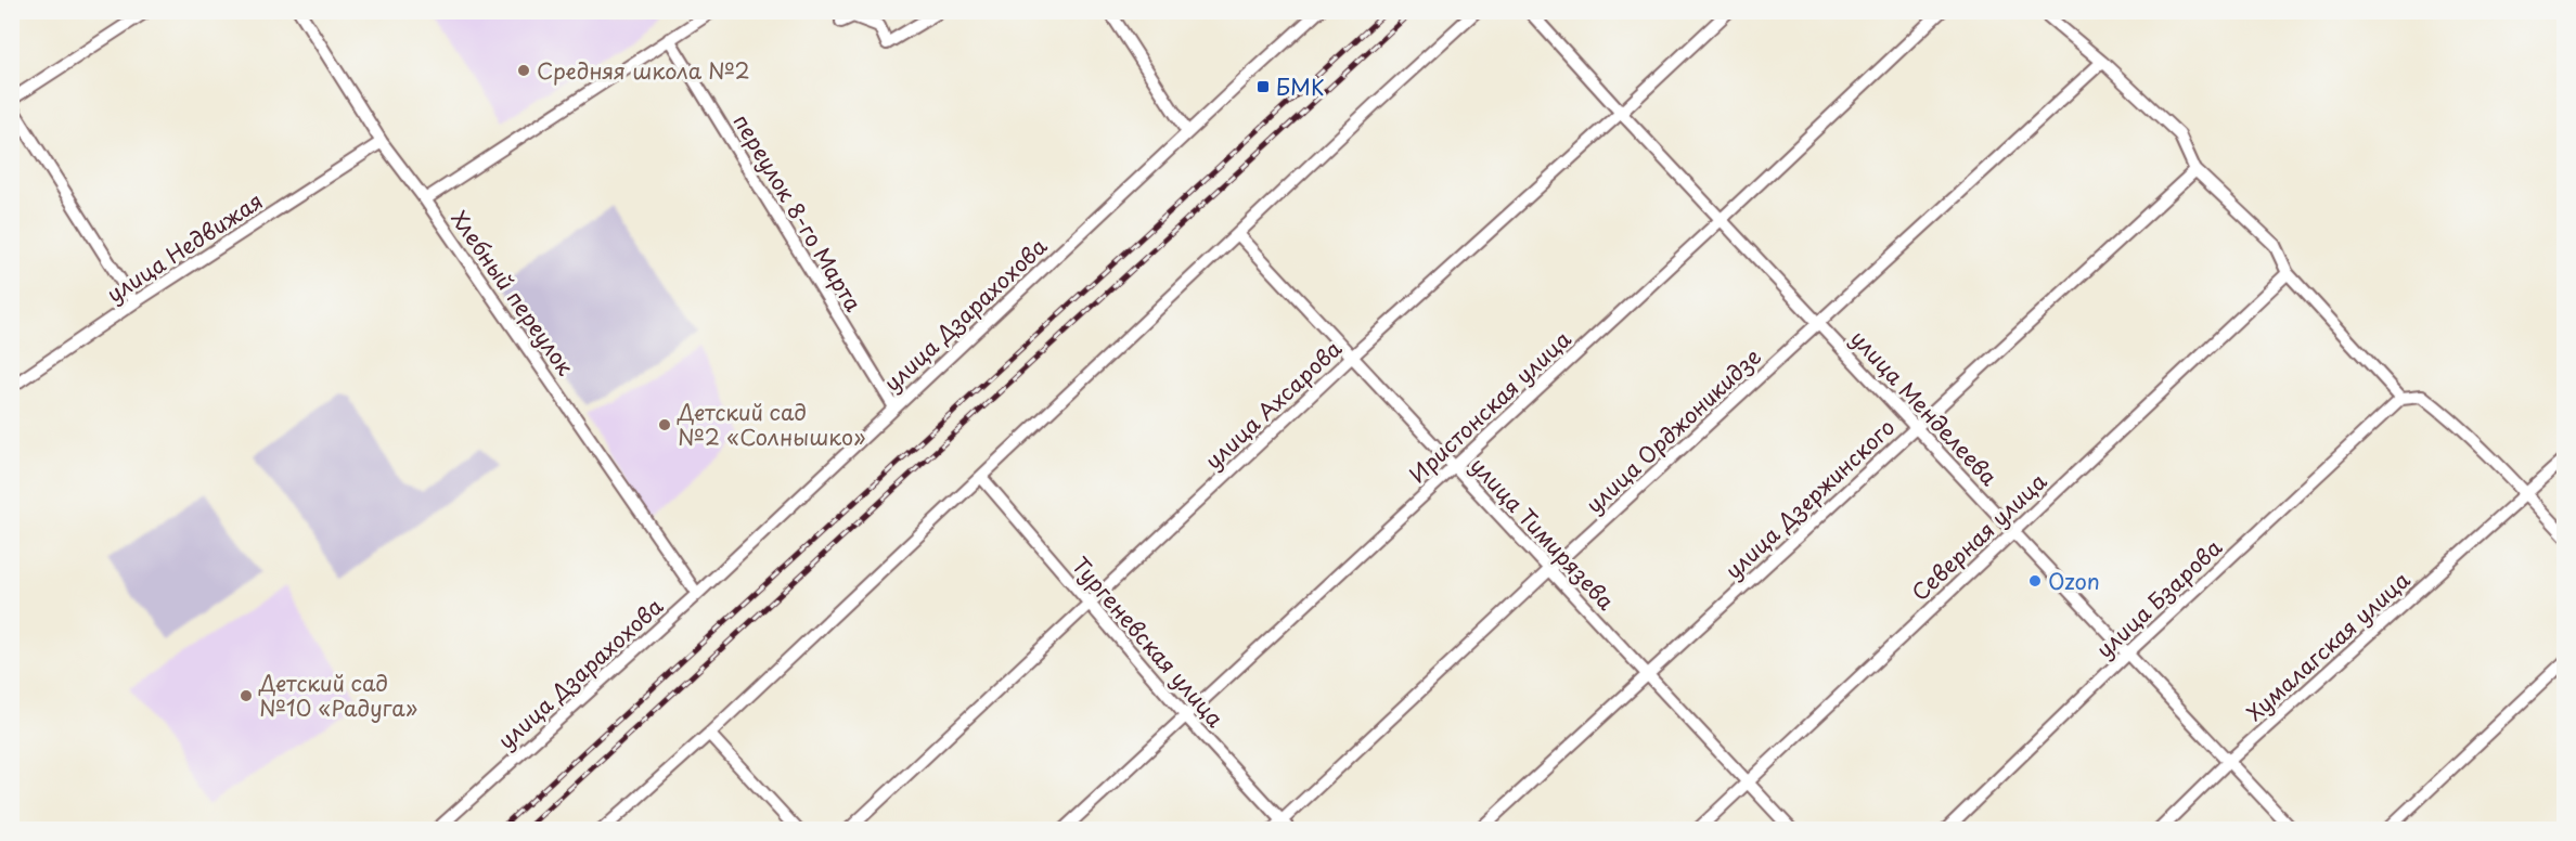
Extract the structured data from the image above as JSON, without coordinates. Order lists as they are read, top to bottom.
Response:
{
  "streets": {
    "street": [
      "переулок 8-го Марта",
      "улица Недвижая",
      "Хлебный переулок",
      "улица Дзарахохова",
      "улица Ахсарова",
      "Иристонская улица",
      "улица Менделеева",
      "улица Орджоникидзе",
      "улица Дзержинского",
      "улица Тимирязева",
      "Северная улица",
      "улица Бзарова",
      "Тургеневская улица",
      "Хумалагская улица"
    ]
  },
  "crossings": [
    ["переулок 8-го Марта", "улица Дзарахохова"],
    ["улица Недвижая", "Хлебный переулок"],
    ["Хлебный переулок", "улица Дзарахохова"],
    ["улица Ахсарова", "улица Менделеева"],
    ["улица Ахсарова", "улица Тимирязева"],
    ["улица Ахсарова", "Тургеневская улица"],
    ["Иристонская улица", "улица Менделеева"],
    ["Иристонская улица", "улица Тимирязева"],
    ["Иристонская улица", "Тургеневская улица"],
    ["улица Менделеева", "улица Орджоникидзе"],
    ["улица Менделеева", "улица Дзержинского"],
    ["улица Менделеева", "Северная улица"],
    ["улица Менделеева", "улица Бзарова"],
    ["улица Менделеева", "Хумалагская улица"],
    ["улица Орджоникидзе", "улица Тимирязева"],
    ["улица Орджоникидзе", "Тургеневская улица"],
    ["улица Дзержинского", "улица Тимирязева"],
    ["улица Тимирязева", "Северная улица"]
  ],
  "places": {
    "other": [
      "Средняя школа №2",
      "Детский сад №2 «Солнышко»",
      "Ozon",
      "Детский сад №10 «Радуга»"
    ],
    "transit": ["БМК"]
  }
}
